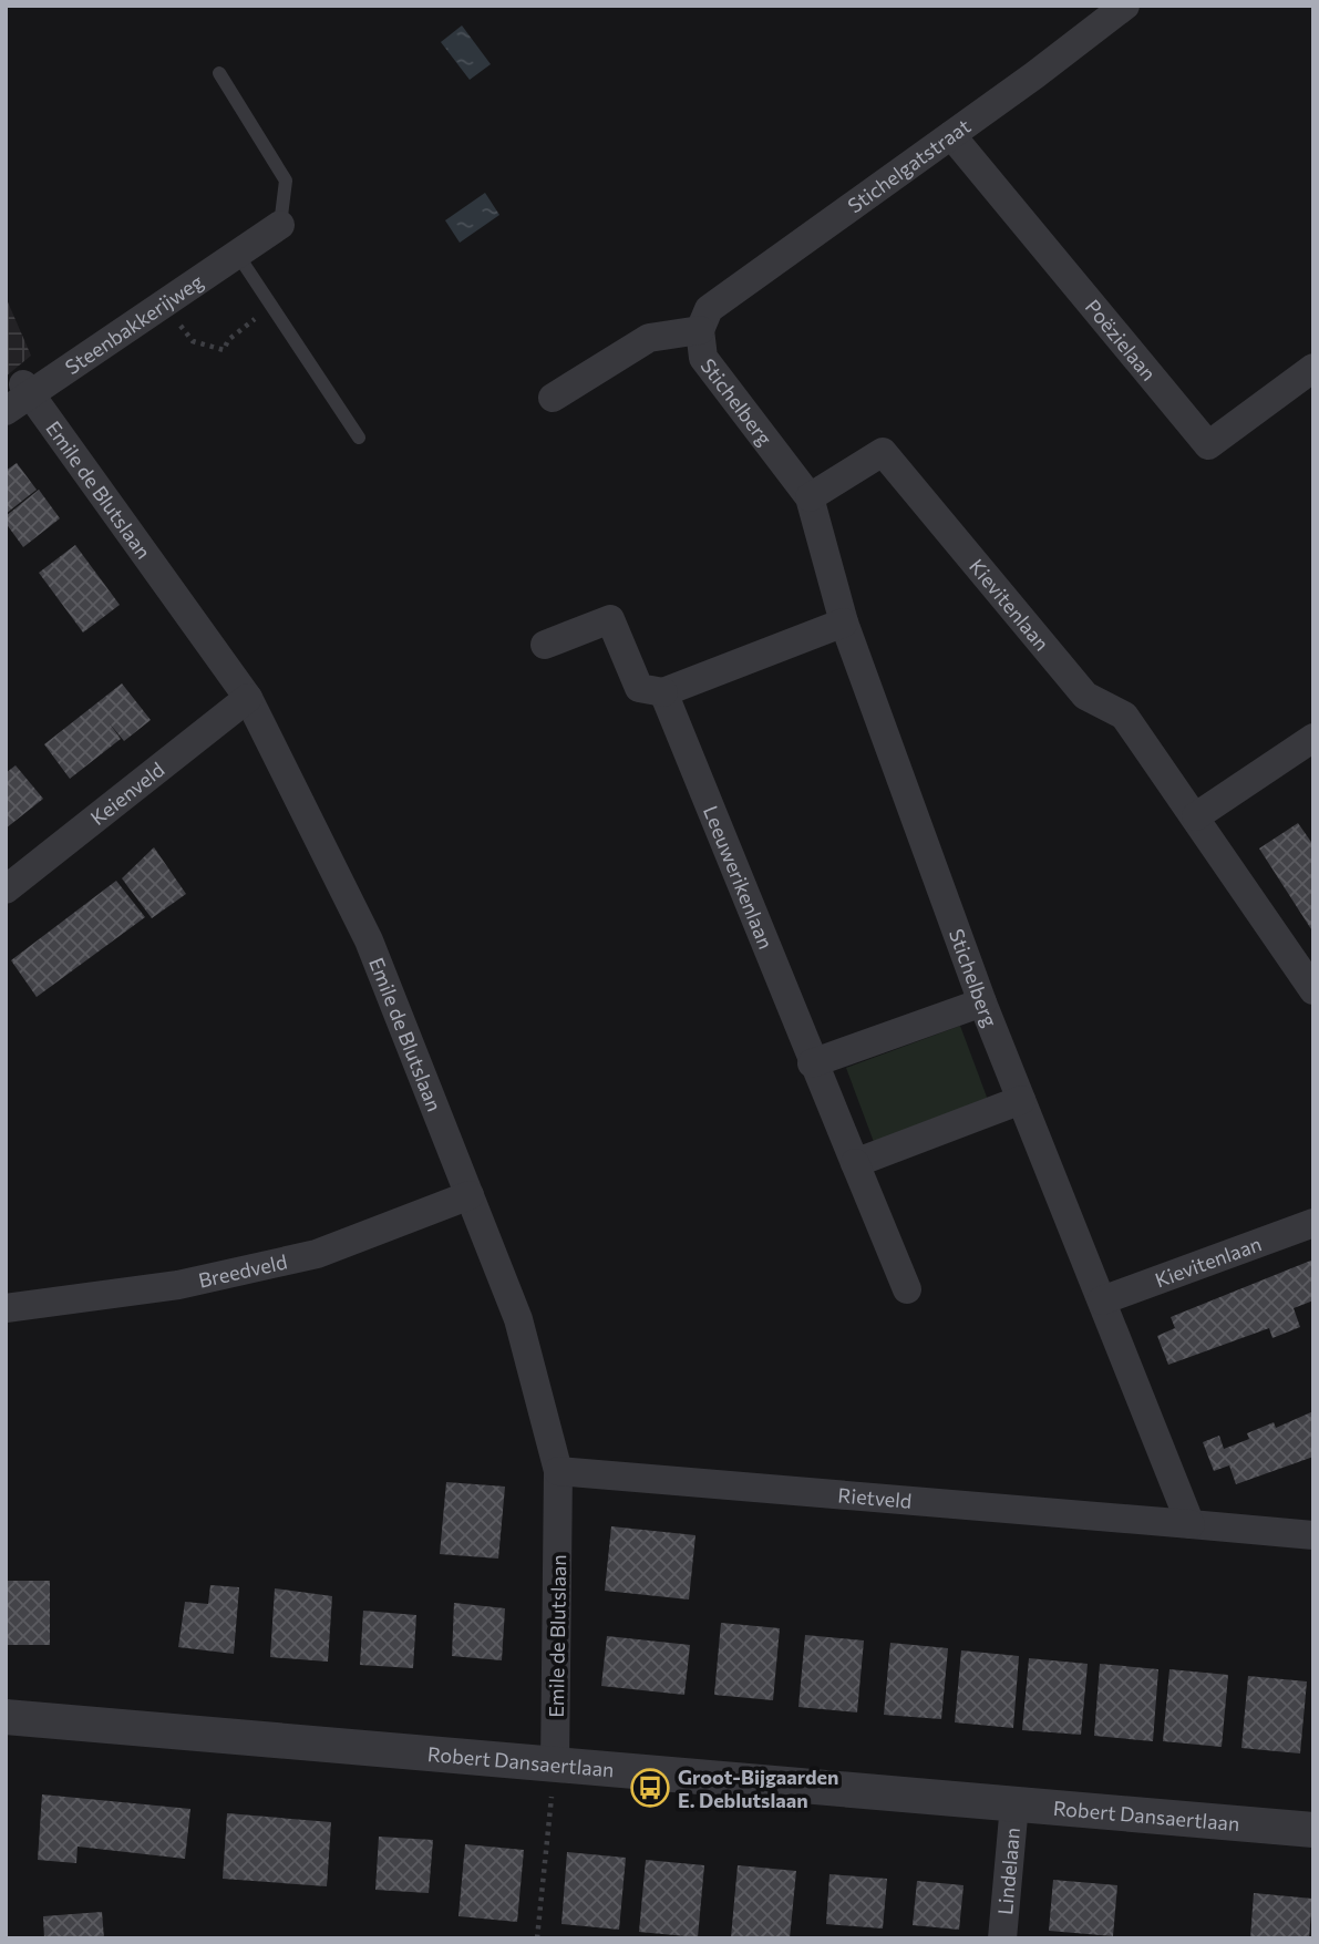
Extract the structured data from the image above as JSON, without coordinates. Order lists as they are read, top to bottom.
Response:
{
  "streets": {
    "street": [
      "Stichelgatstraat",
      "Steenbakkerijweg",
      "Poëzielaan",
      "Stichelberg",
      "Emile de Blutslaan",
      "Kievitenlaan",
      "Keienveld",
      "Leeuwerikenlaan",
      "Breedveld",
      "Rietveld",
      "Robert Dansaertlaan",
      "Lindelaan"
    ]
  },
  "crossings": [
    ["Stichelgatstraat", "Poëzielaan"],
    ["Stichelgatstraat", "Stichelberg"],
    ["Steenbakkerijweg", "Emile de Blutslaan"],
    ["Stichelberg", "Kievitenlaan"],
    ["Stichelberg", "Rietveld"],
    ["Emile de Blutslaan", "Keienveld"],
    ["Emile de Blutslaan", "Breedveld"],
    ["Emile de Blutslaan", "Rietveld"],
    ["Emile de Blutslaan", "Robert Dansaertlaan"],
    ["Robert Dansaertlaan", "Lindelaan"]
  ],
  "places": {
    "bus stop": ["Groot-Bijgaarden E. Deblutslaan"]
  }
}
